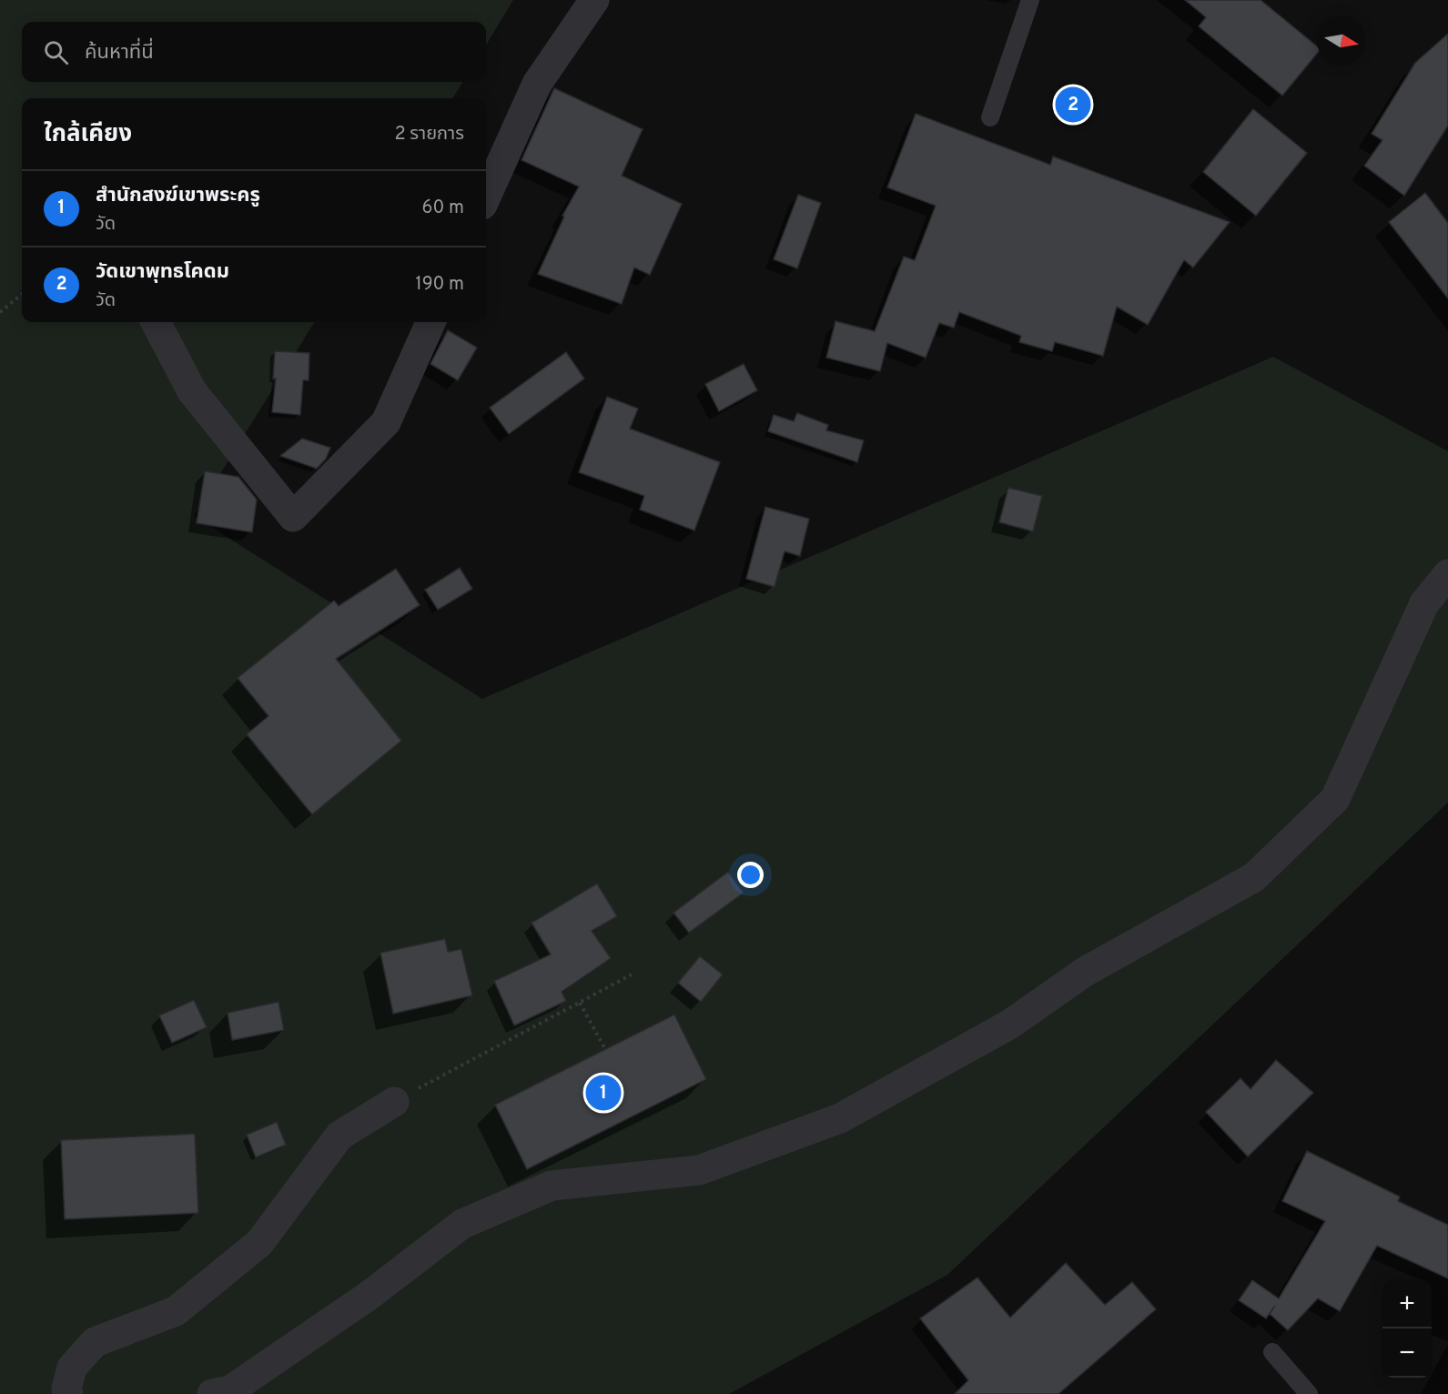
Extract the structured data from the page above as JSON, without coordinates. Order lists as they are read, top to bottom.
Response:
{
  "north": "right",
  "page": {
    "search": "ค้นหาที่นี่",
    "pins": ["2", "1"],
    "heading": ["ใกล้เคียง", "2 รายการ"],
    "list": [
      {
        "mark": "1",
        "name": "สำนักสงฆ์เขาพระครู",
        "note": "วัด",
        "value": "60 m"
      },
      {
        "mark": "2",
        "name": "วัดเขาพุทธโคดม",
        "note": "วัด",
        "value": "190 m"
      }
    ],
    "map_buttons": ["+", "−"]
  }
}
